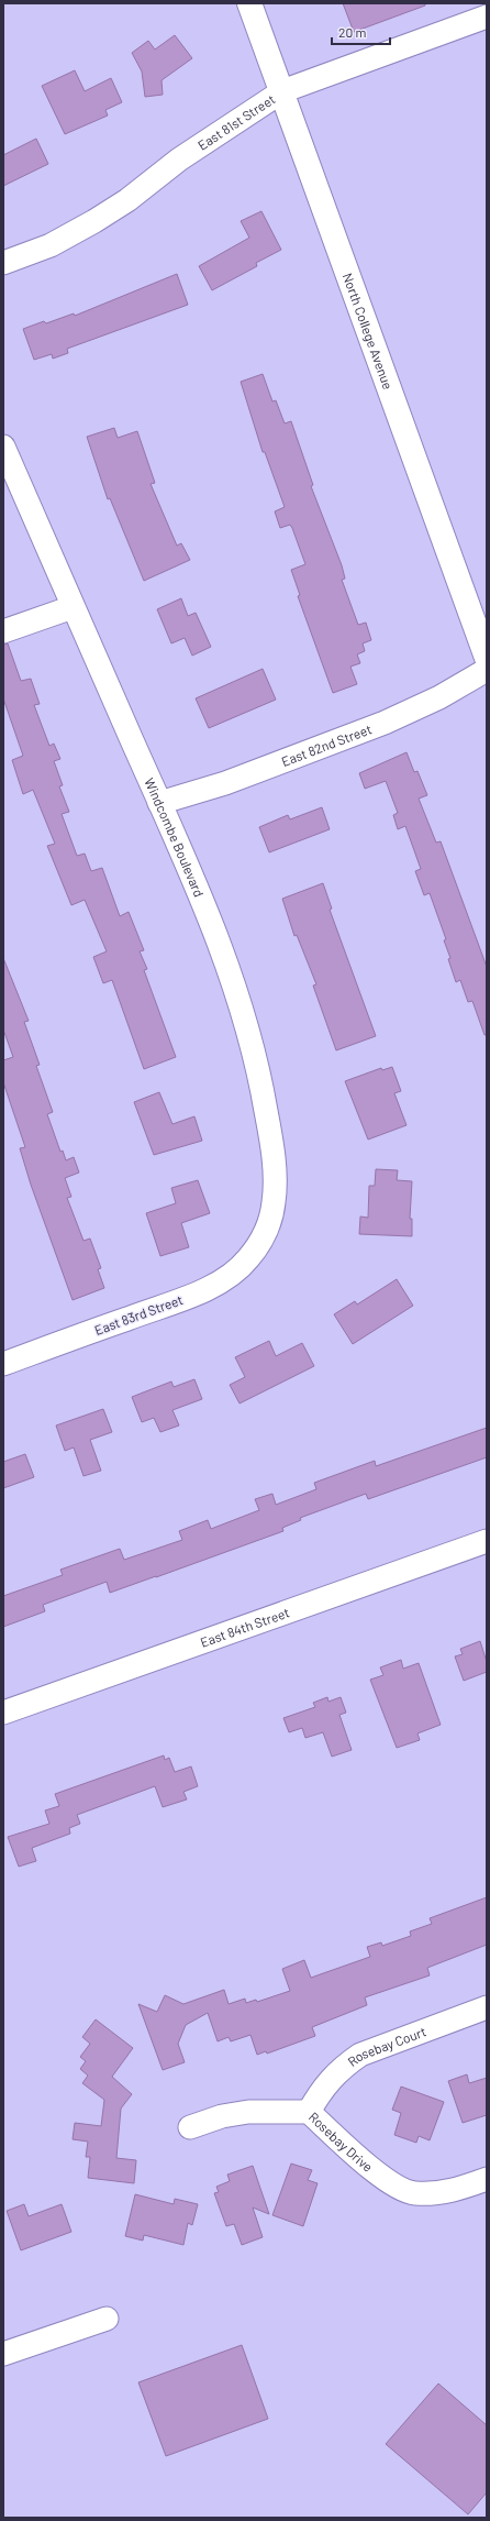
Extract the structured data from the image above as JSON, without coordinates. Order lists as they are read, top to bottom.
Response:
{
  "streets": {
    "main road": ["North College Avenue"],
    "street": [
      "East 81st Street",
      "East 82nd Street",
      "Windcombe Boulevard",
      "East 83rd Street",
      "East 84th Street",
      "Rosebay Court",
      "Rosebay Drive"
    ]
  },
  "crossings": [
    ["East 81st Street", "North College Avenue"],
    ["East 82nd Street", "Windcombe Boulevard"],
    ["Windcombe Boulevard", "East 83rd Street"],
    ["Rosebay Court", "Rosebay Drive"]
  ],
  "scale_bar": "20 m"
}
